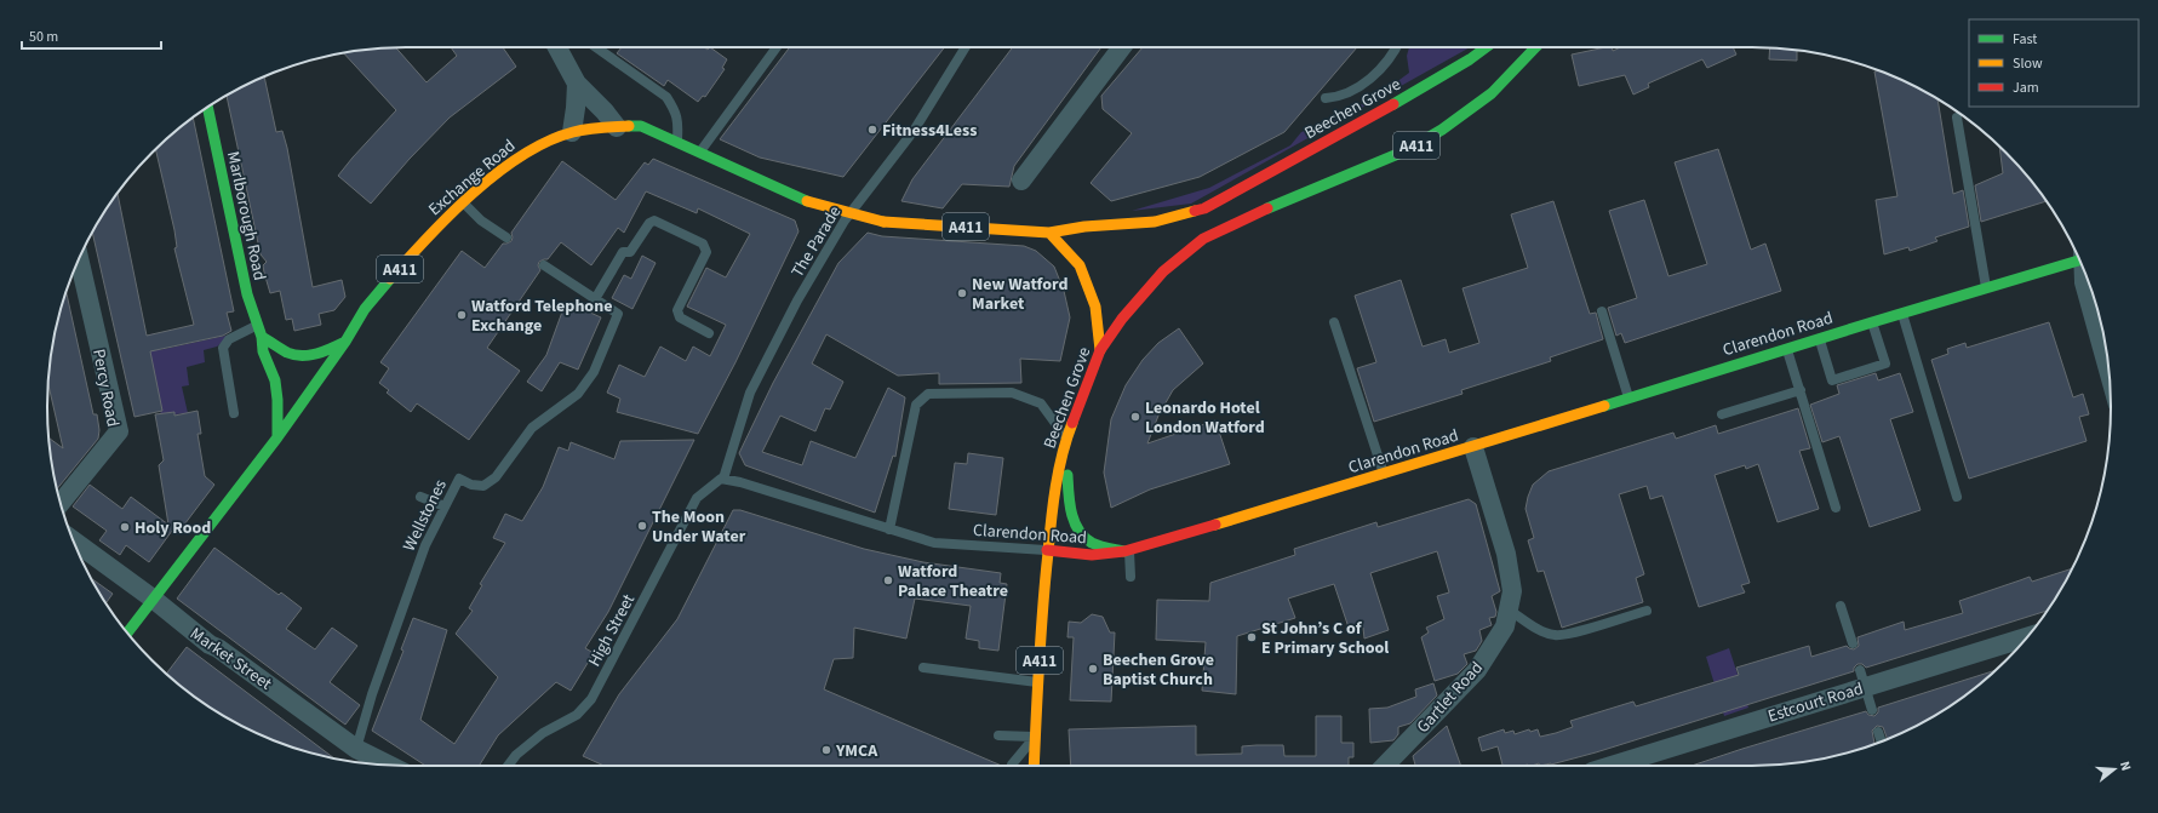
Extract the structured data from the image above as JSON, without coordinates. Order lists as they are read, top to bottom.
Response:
{
  "streets": {
    "main road": [
      "Beechen Grove",
      "A411",
      "Exchange Road",
      "Marlborough Road",
      "Clarendon Road"
    ],
    "street": [
      "Percy Road",
      "Market Street",
      "Gartlet Road",
      "Estcourt Road"
    ],
    "lane": ["The Parade", "Wellstones", "High Street"]
  },
  "crossings": [
    ["Beechen Grove", "A411"],
    ["Beechen Grove", "Exchange Road"],
    ["Beechen Grove", "Clarendon Road"],
    ["A411", "Exchange Road"],
    ["Exchange Road", "Marlborough Road"],
    ["Exchange Road", "Market Street"],
    ["The Parade", "Clarendon Road"],
    ["The Parade", "High Street"],
    ["Clarendon Road", "High Street"],
    ["Clarendon Road", "Gartlet Road"],
    ["Wellstones", "Market Street"]
  ],
  "places": [
    "Fitness4Less",
    "New Watford Market",
    "Watford Telephone Exchange",
    "Leonardo Hotel London Watford",
    "The Moon Under Water",
    "Holy Rood",
    "Watford Palace Theatre",
    "St John’s C of E Primary School",
    "Beechen Grove Baptist Church",
    "YMCA"
  ],
  "legend": ["Fast", "Slow", "Jam"],
  "scale_bar": "50 m",
  "north": "right"
}
